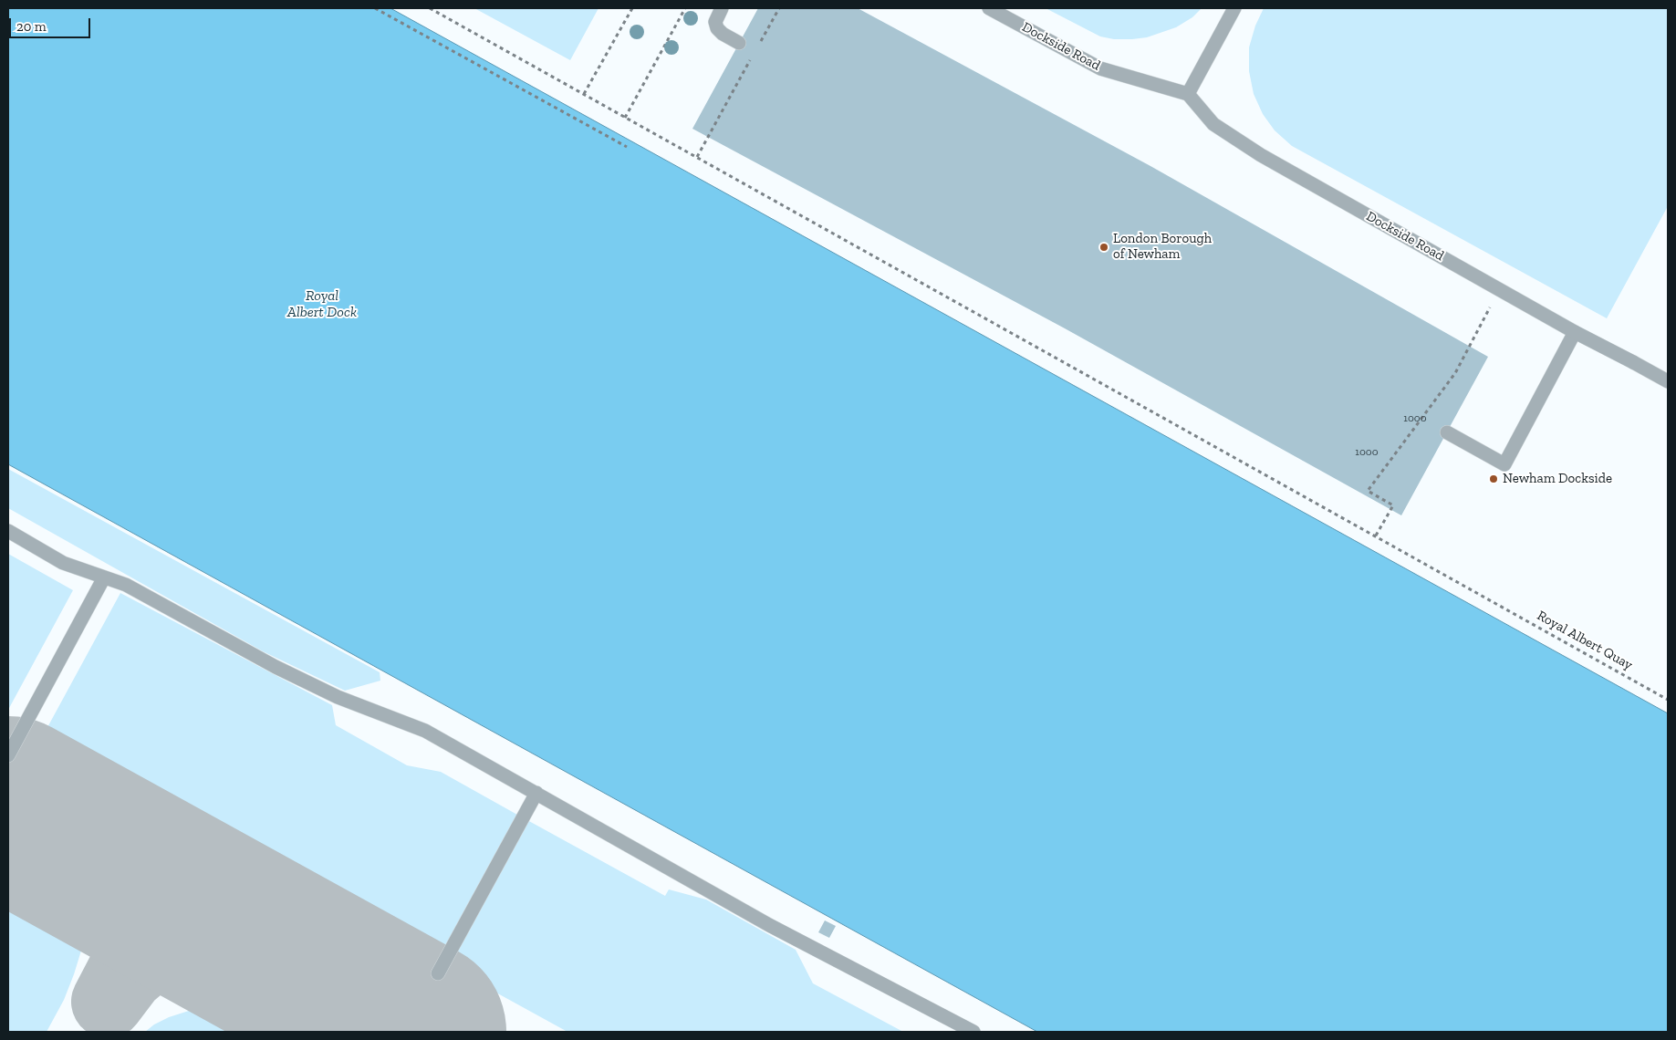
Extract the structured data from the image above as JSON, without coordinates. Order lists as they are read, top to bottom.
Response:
{
  "streets": {
    "street": ["Dockside Road"],
    "path": ["Royal Albert Quay"]
  },
  "water": ["Royal Albert Dock"],
  "places": ["London Borough of Newham", "Newham Dockside"],
  "house_numbers": ["1000", "1000"],
  "scale_bar": "20 m"
}
